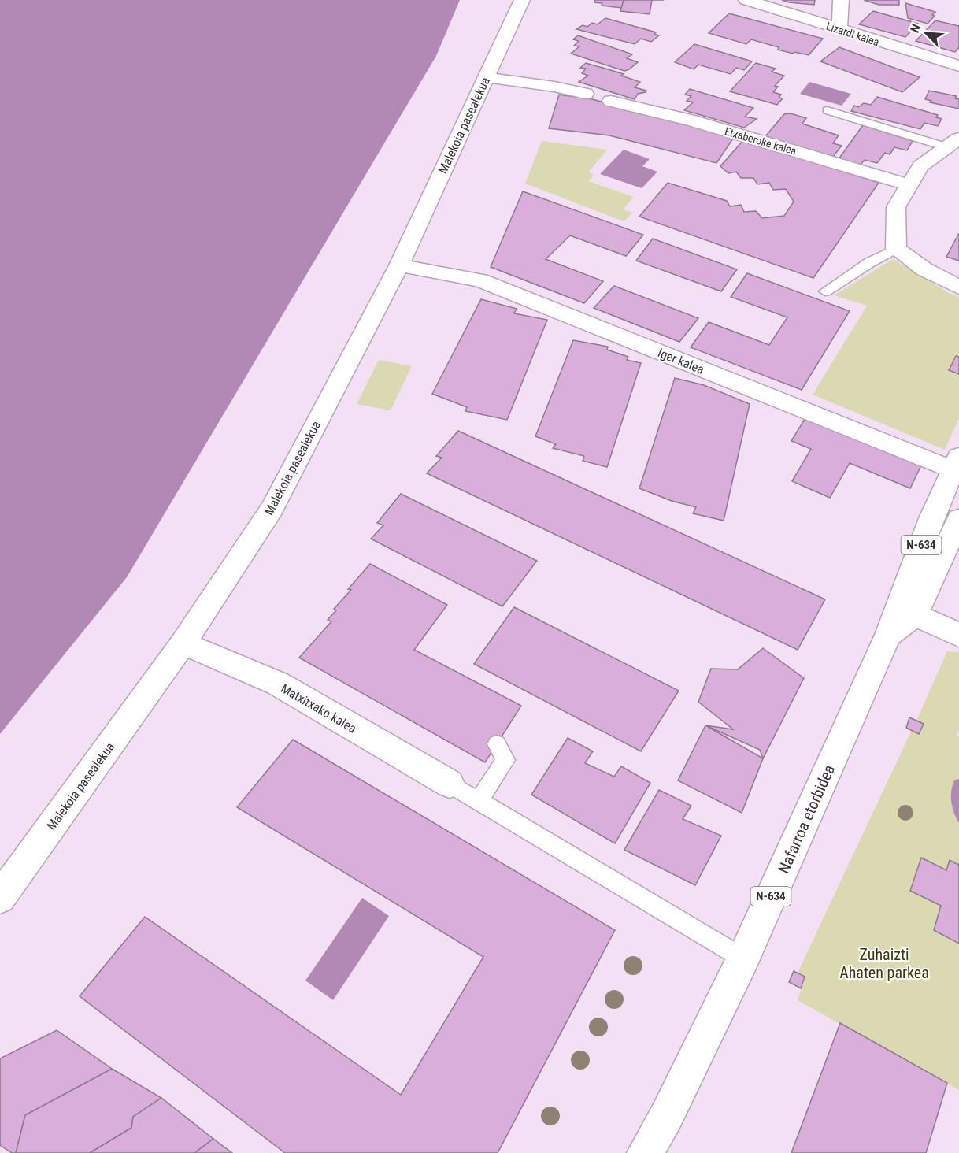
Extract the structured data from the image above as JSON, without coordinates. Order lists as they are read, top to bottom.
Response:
{
  "streets": {
    "main road": [
      "Lizardi kalea",
      "Malekoia pasealekua",
      "Etxaberoke kalea",
      "Iger kalea",
      "N-634",
      "Matxitxako kalea",
      "Nafarroa etorbidea"
    ]
  },
  "crossings": [
    ["Malekoia pasealekua", "Iger kalea"],
    ["Malekoia pasealekua", "Matxitxako kalea"],
    ["Iger kalea", "Nafarroa etorbidea"]
  ],
  "parks": ["Zuhaizti Ahaten parkea"],
  "north": "top left"
}
